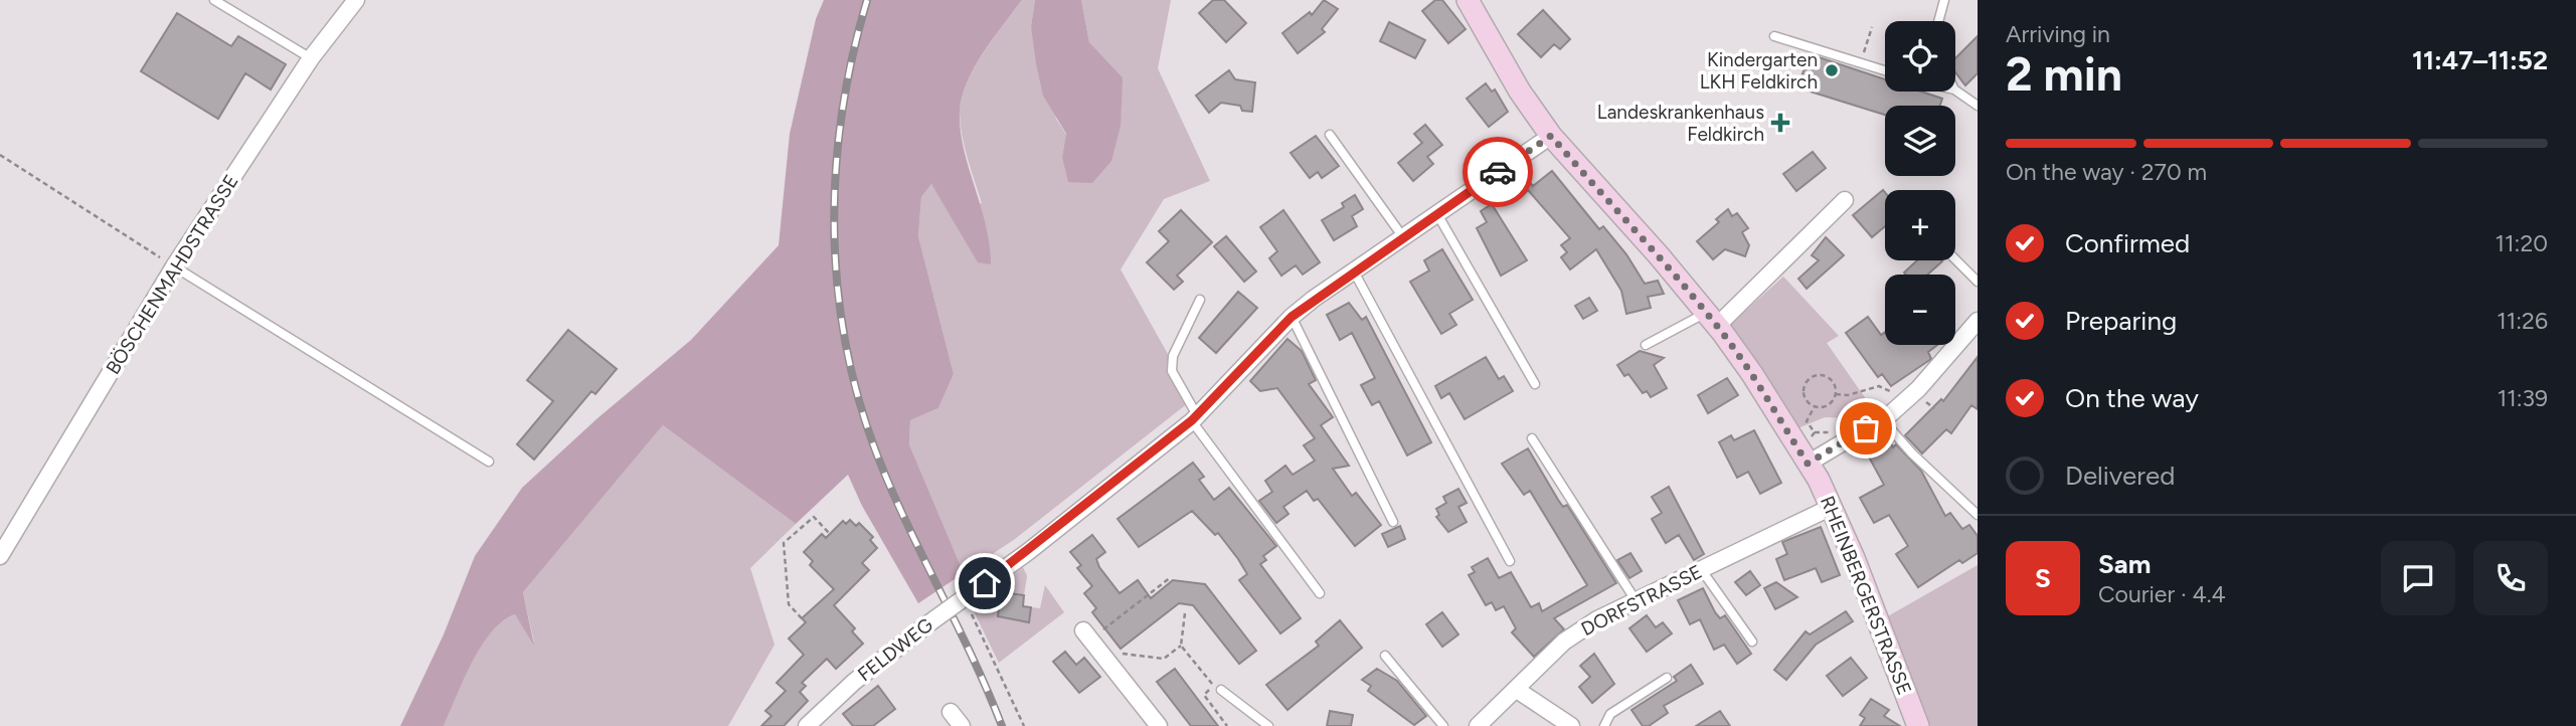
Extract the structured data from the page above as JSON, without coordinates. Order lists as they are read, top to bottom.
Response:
{
  "streets": {
    "street": [
      "BÖSCHENMAHDSTRASSE",
      "RHEINBERGERSTRASSE",
      "DORFSTRASSE",
      "FELDWEG"
    ]
  },
  "crossings": [
    ["RHEINBERGERSTRASSE", "DORFSTRASSE"],
    ["RHEINBERGERSTRASSE", "FELDWEG"]
  ],
  "places": {
    "other": ["Kindergarten LKH Feldkirch"],
    "health": ["Landeskrankenhaus Feldkirch"]
  },
  "page": {
    "heading": ["2 min", "Arriving in", "11:47–11:52"],
    "panel": ["Sam", "Courier · 4.4"],
    "map_buttons": ["+", "−"],
    "bar": "On the way · 270 m",
    "list": [
      ["Confirmed", "11:20"],
      ["Preparing", "11:26"],
      ["On the way", "11:39"],
      "Delivered"
    ],
    "round": "S"
  }
}
